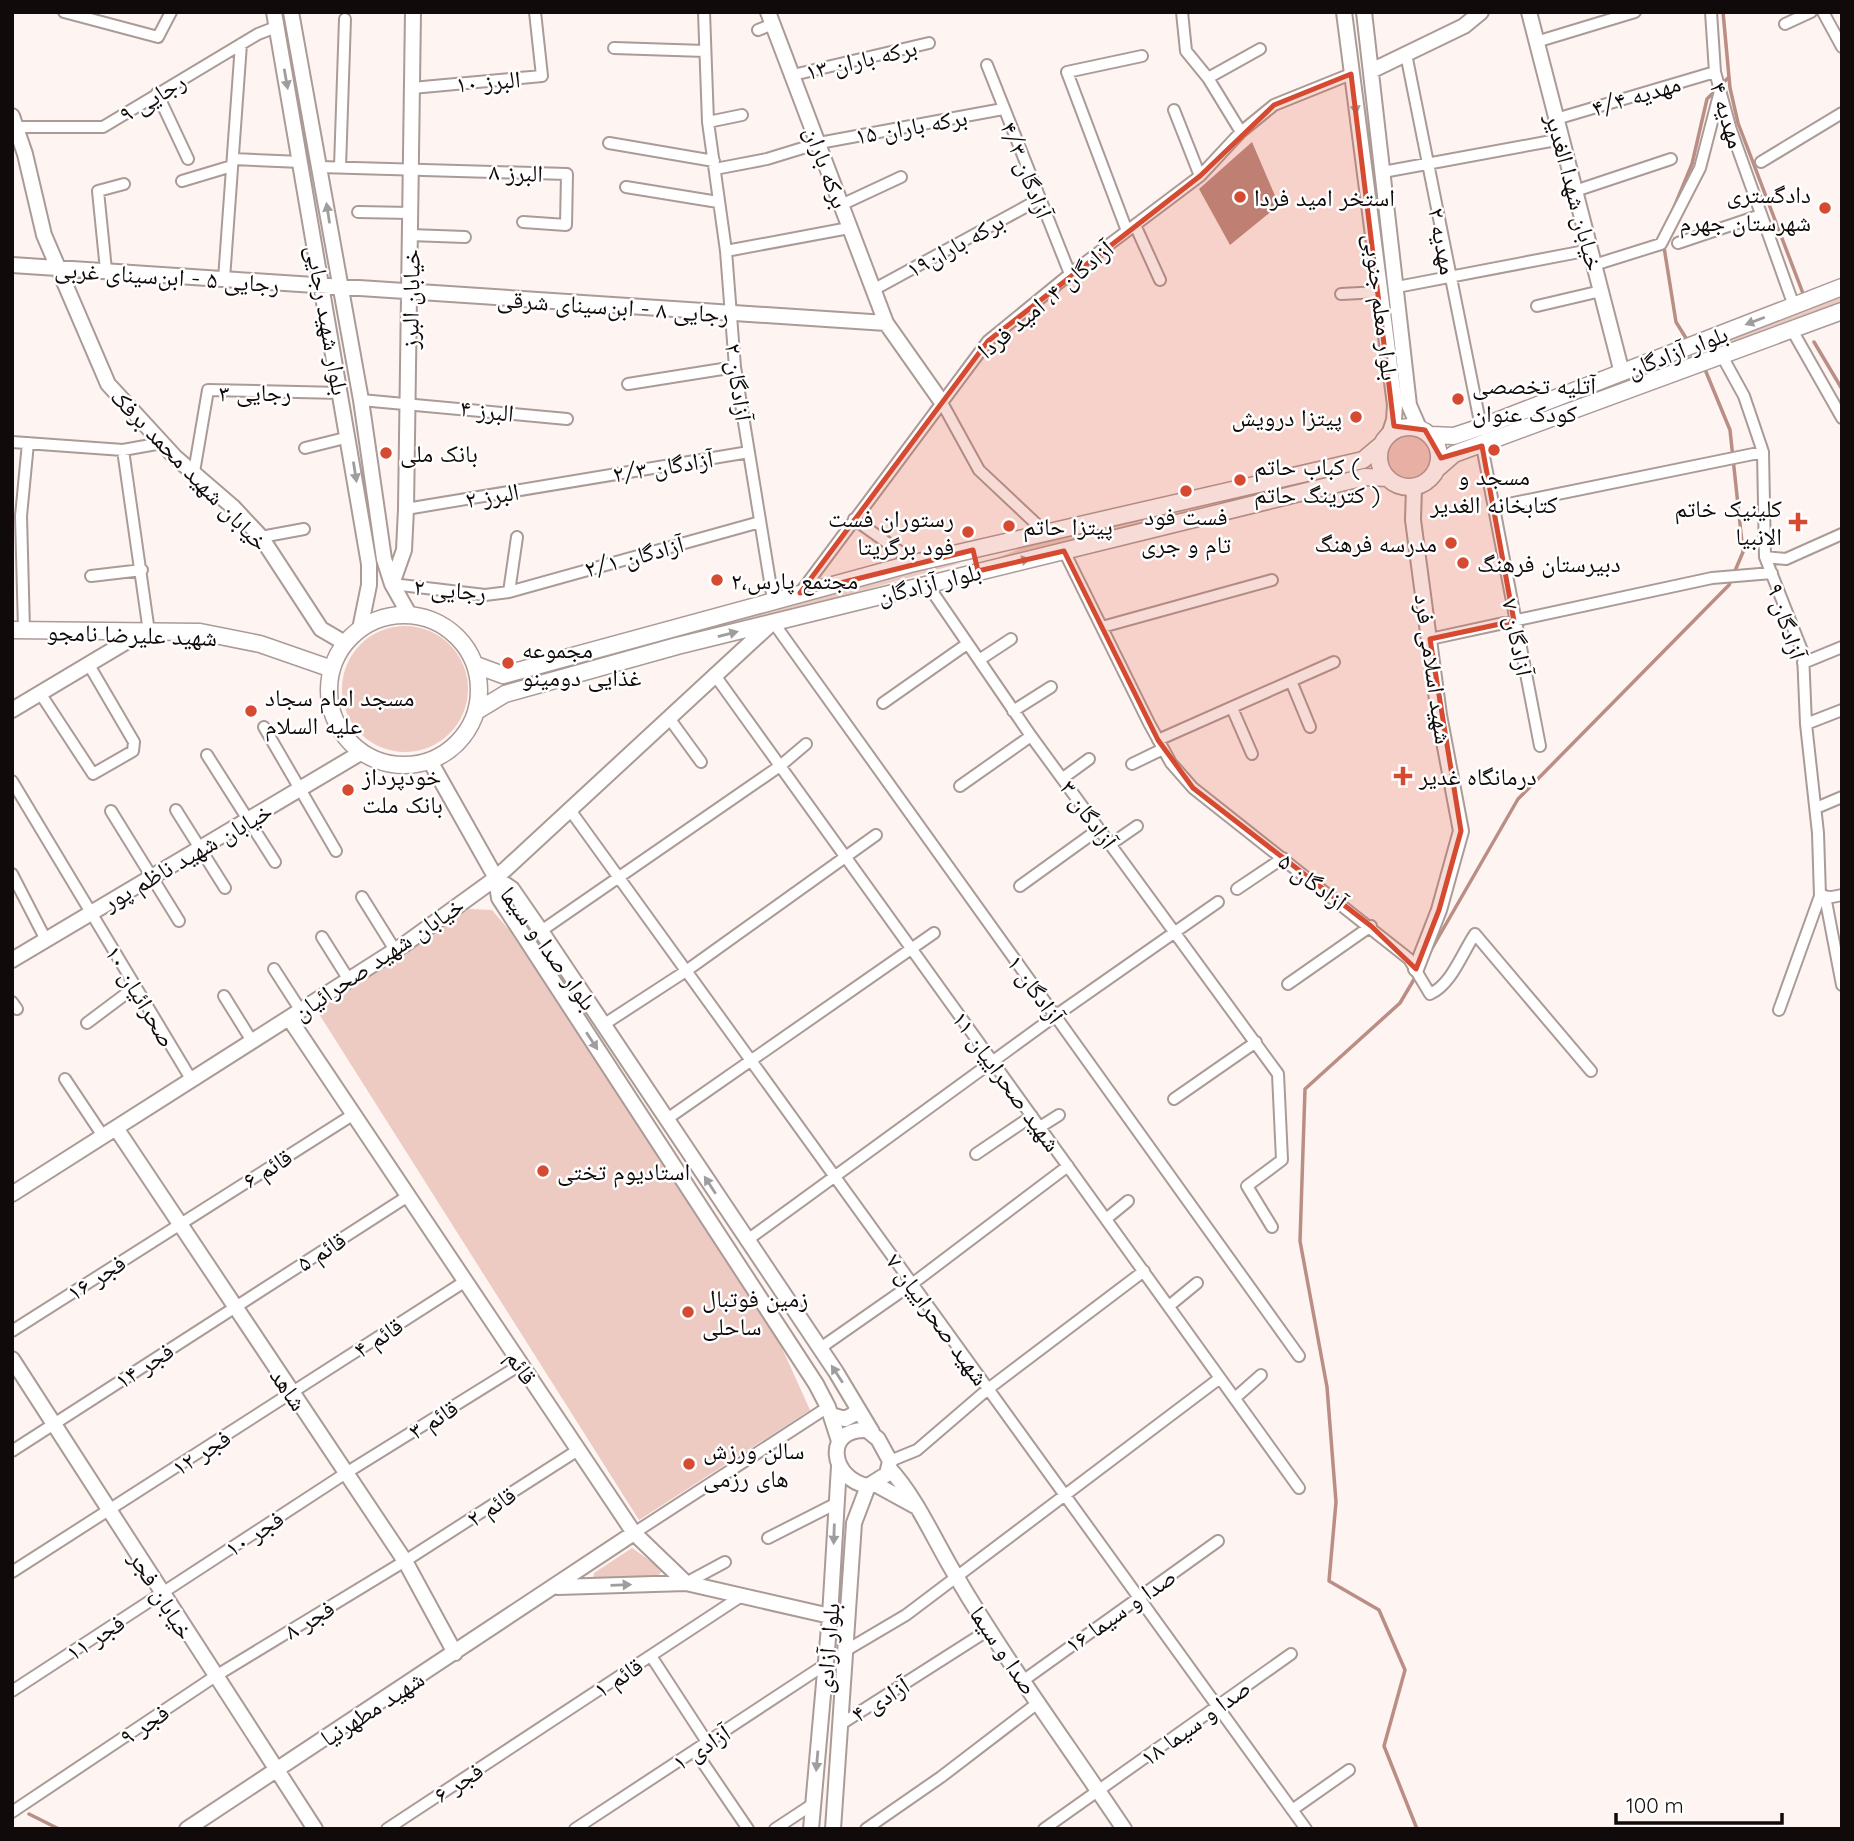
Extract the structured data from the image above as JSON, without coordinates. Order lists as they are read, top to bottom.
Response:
{
  "streets": {
    "main road": ["بلوار آزادگان", "شهید علیرضا نامجو"],
    "street": [
      "برکه باران ۱۳",
      "البرز ۱۰",
      "مهدیه ۴/۴",
      "رجایی ۹",
      "مهدیه ۴",
      "برکه باران ۱۵",
      "برکه باران",
      "آزادگان ۴/۳",
      "البرز ۸",
      "خیابان شهدا الغدیر",
      "مهدیه ۲",
      "برکه باران۱۹",
      "رجایی ۵ - ابن‌سینای غربی",
      "خیابان البرز",
      "آزادگان ۴، امید فردا",
      "رجایی ۸ - ابن‌سینای شرقی",
      "بلوار معلم جنوبی",
      "بلوار شهید رجایی",
      "آزادگان ۲",
      "رجایی ۳",
      "البرز ۴",
      "آزادگان ۲/۳",
      "خیابان شهید محمد برفک",
      "البرز ۲",
      "آزادگان ۲/۱",
      "رجایی ۲",
      "آزادگان ۹",
      "آزادگان ۷",
      "شهید اسلامی فرد",
      "آزادگان ۳",
      "خیابان شهید ناظم پور",
      "آزادگان ۵",
      "بلوار صدا و سیما",
      "خیابان شهید صحرائیان",
      "آزادگان ۱",
      "صحرائیان ۱۰",
      "شهید صحراییان ۱۱",
      "قائم ۶",
      "قائم ۵",
      "فجر ۱۶",
      "شهید صحراییان ۷",
      "قائم ۴",
      "فجر ۱۴",
      "قائم",
      "شاهد",
      "قائم ۳",
      "فجر ۱۲",
      "قائم ۲",
      "فجر ۱۰",
      "خیابان فجر",
      "صدا و سیما ۱۶",
      "فجر ۸",
      "فجر ۱۱",
      "بلوار آزادی",
      "صدا و سیما",
      "قائم ۱",
      "آزادی ۴",
      "شهید مطهرنیا",
      "صدا و سیما ۱۸",
      "فجر ۹",
      "آزادی ۱",
      "فجر ۶"
    ]
  },
  "crossings": [
    ["برکه باران ۱۳", "برکه باران"],
    ["البرز ۱۰", "خیابان البرز"],
    ["مهدیه ۴/۴", "مهدیه ۴"],
    ["مهدیه ۴/۴", "خیابان شهدا الغدیر"],
    ["رجایی ۹", "بلوار شهید رجایی"],
    ["رجایی ۹", "خیابان شهید محمد برفک"],
    ["مهدیه ۴", "بلوار آزادگان"],
    ["برکه باران ۱۵", "برکه باران"],
    ["برکه باران ۱۵", "آزادگان ۴/۳"],
    ["برکه باران ۱۵", "آزادگان ۲"],
    ["برکه باران", "برکه باران۱۹"],
    ["برکه باران", "آزادگان ۴، امید فردا"],
    ["برکه باران", "رجایی ۸ - ابن‌سینای شرقی"],
    ["آزادگان ۴/۳", "برکه باران۱۹"],
    ["آزادگان ۴/۳", "آزادگان ۴، امید فردا"],
    ["البرز ۸", "خیابان البرز"],
    ["خیابان شهدا الغدیر", "بلوار آزادگان"],
    ["مهدیه ۲", "بلوار آزادگان"],
    ["رجایی ۵ - ابن‌سینای غربی", "رجایی ۸ - ابن‌سینای شرقی"],
    ["رجایی ۵ - ابن‌سینای غربی", "بلوار شهید رجایی"],
    ["رجایی ۵ - ابن‌سینای غربی", "خیابان شهید محمد برفک"],
    ["خیابان البرز", "رجایی ۸ - ابن‌سینای شرقی"],
    ["خیابان البرز", "بلوار شهید رجایی"],
    ["خیابان البرز", "البرز ۴"],
    ["خیابان البرز", "البرز ۲"],
    ["خیابان البرز", "رجایی ۲"],
    ["آزادگان ۴، امید فردا", "بلوار معلم جنوبی"],
    ["آزادگان ۴، امید فردا", "بلوار آزادگان"],
    ["رجایی ۸ - ابن‌سینای شرقی", "بلوار شهید رجایی"],
    ["رجایی ۸ - ابن‌سینای شرقی", "آزادگان ۲"],
    ["بلوار معلم جنوبی", "بلوار آزادگان"],
    ["بلوار معلم جنوبی", "شهید اسلامی فرد"],
    ["بلوار شهید رجایی", "بلوار آزادگان"],
    ["بلوار شهید رجایی", "رجایی ۳"],
    ["بلوار شهید رجایی", "البرز ۴"],
    ["بلوار شهید رجایی", "خیابان شهید محمد برفک"],
    ["بلوار شهید رجایی", "رجایی ۲"],
    ["بلوار شهید رجایی", "شهید علیرضا نامجو"],
    ["بلوار شهید رجایی", "خیابان شهید ناظم پور"],
    ["بلوار آزادگان", "آزادگان ۲"],
    ["بلوار آزادگان", "خیابان شهید محمد برفک"],
    ["بلوار آزادگان", "آزادگان ۹"],
    ["بلوار آزادگان", "شهید علیرضا نامجو"],
    ["بلوار آزادگان", "آزادگان ۷"],
    ["بلوار آزادگان", "شهید اسلامی فرد"],
    ["بلوار آزادگان", "آزادگان ۳"],
    ["بلوار آزادگان", "خیابان شهید ناظم پور"],
    ["بلوار آزادگان", "آزادگان ۵"],
    ["بلوار آزادگان", "خیابان شهید صحرائیان"],
    ["بلوار آزادگان", "آزادگان ۱"],
    ["آزادگان ۲", "آزادگان ۲/۳"],
    ["آزادگان ۲", "آزادگان ۲/۱"],
    ["رجایی ۳", "خیابان شهید محمد برفک"],
    ["آزادگان ۲/۳", "البرز ۲"],
    ["خیابان شهید محمد برفک", "شهید علیرضا نامجو"],
    ["خیابان شهید محمد برفک", "خیابان شهید ناظم پور"],
    ["آزادگان ۲/۱", "رجایی ۲"],
    ["شهید علیرضا نامجو", "خیابان شهید ناظم پور"],
    ["شهید اسلامی فرد", "آزادگان ۵"],
    ["خیابان شهید ناظم پور", "صحرائیان ۱۰"],
    ["بلوار صدا و سیما", "خیابان شهید صحرائیان"],
    ["بلوار صدا و سیما", "بلوار آزادی"],
    ["بلوار صدا و سیما", "صدا و سیما"],
    ["خیابان شهید صحرائیان", "آزادگان ۱"],
    ["خیابان شهید صحرائیان", "صحرائیان ۱۰"],
    ["خیابان شهید صحرائیان", "شهید صحراییان ۱۱"],
    ["خیابان شهید صحرائیان", "شهید صحراییان ۷"],
    ["خیابان شهید صحرائیان", "قائم"],
    ["خیابان شهید صحرائیان", "شاهد"],
    ["قائم ۶", "فجر ۱۶"],
    ["قائم ۶", "قائم"],
    ["قائم ۶", "شاهد"],
    ["قائم ۵", "فجر ۱۴"],
    ["قائم ۵", "قائم"],
    ["قائم ۵", "شاهد"],
    ["فجر ۱۶", "شاهد"],
    ["شهید صحراییان ۷", "صدا و سیما ۱۶"],
    ["شهید صحراییان ۷", "صدا و سیما ۱۸"],
    ["قائم ۴", "قائم"],
    ["قائم ۴", "شاهد"],
    ["قائم ۴", "فجر ۱۲"],
    ["فجر ۱۴", "شاهد"],
    ["فجر ۱۴", "خیابان فجر"],
    ["قائم", "قائم ۳"],
    ["قائم", "قائم ۲"],
    ["قائم", "شهید مطهرنیا"],
    ["شاهد", "قائم ۳"],
    ["شاهد", "فجر ۱۲"],
    ["شاهد", "قائم ۲"],
    ["شاهد", "فجر ۱۰"],
    ["شاهد", "فجر ۸"],
    ["شاهد", "شهید مطهرنیا"],
    ["قائم ۳", "فجر ۱۰"],
    ["فجر ۱۲", "خیابان فجر"],
    ["قائم ۲", "فجر ۸"],
    ["فجر ۱۰", "خیابان فجر"],
    ["فجر ۱۰", "فجر ۱۱"],
    ["خیابان فجر", "فجر ۸"],
    ["خیابان فجر", "فجر ۱۱"],
    ["خیابان فجر", "شهید مطهرنیا"],
    ["خیابان فجر", "فجر ۹"],
    ["صدا و سیما ۱۶", "صدا و سیما"],
    ["فجر ۸", "فجر ۹"],
    ["بلوار آزادی", "صدا و سیما"],
    ["بلوار آزادی", "آزادی ۴"],
    ["بلوار آزادی", "آزادی ۱"],
    ["صدا و سیما", "آزادی ۴"],
    ["صدا و سیما", "صدا و سیما ۱۸"],
    ["قائم ۱", "فجر ۶"]
  ],
  "places": {
    "other": [
      "استخر امید فردا",
      "دادگستری شهرستان جهرم",
      "آتلیه تخصصی کودک عنوان",
      "پیتزا درویش",
      "مسجد و کتابخانه الغدیر",
      "بانک ملی",
      "کباب حاتم ( کترینگ حاتم )",
      "فست فود تام و جرى",
      "پیتزا حاتم",
      "رستوران فست فود برگریتا",
      "مدرسه فرهنگ",
      "دبیرستان فرهنگ",
      "۲،مجتمع پارس",
      "مجموعه غذایى دومینو",
      "مسجد امام سجاد علیه السلام",
      "خودپرداز بانک ملت",
      "استادیوم تختی",
      "زمین فوتبال ساحلی",
      "سالن ورزش های رزمی"
    ],
    "health": ["کلینیک خاتم الانبیا", "درمانگاه غدیر"]
  },
  "scale_bar": "100 m"
}
